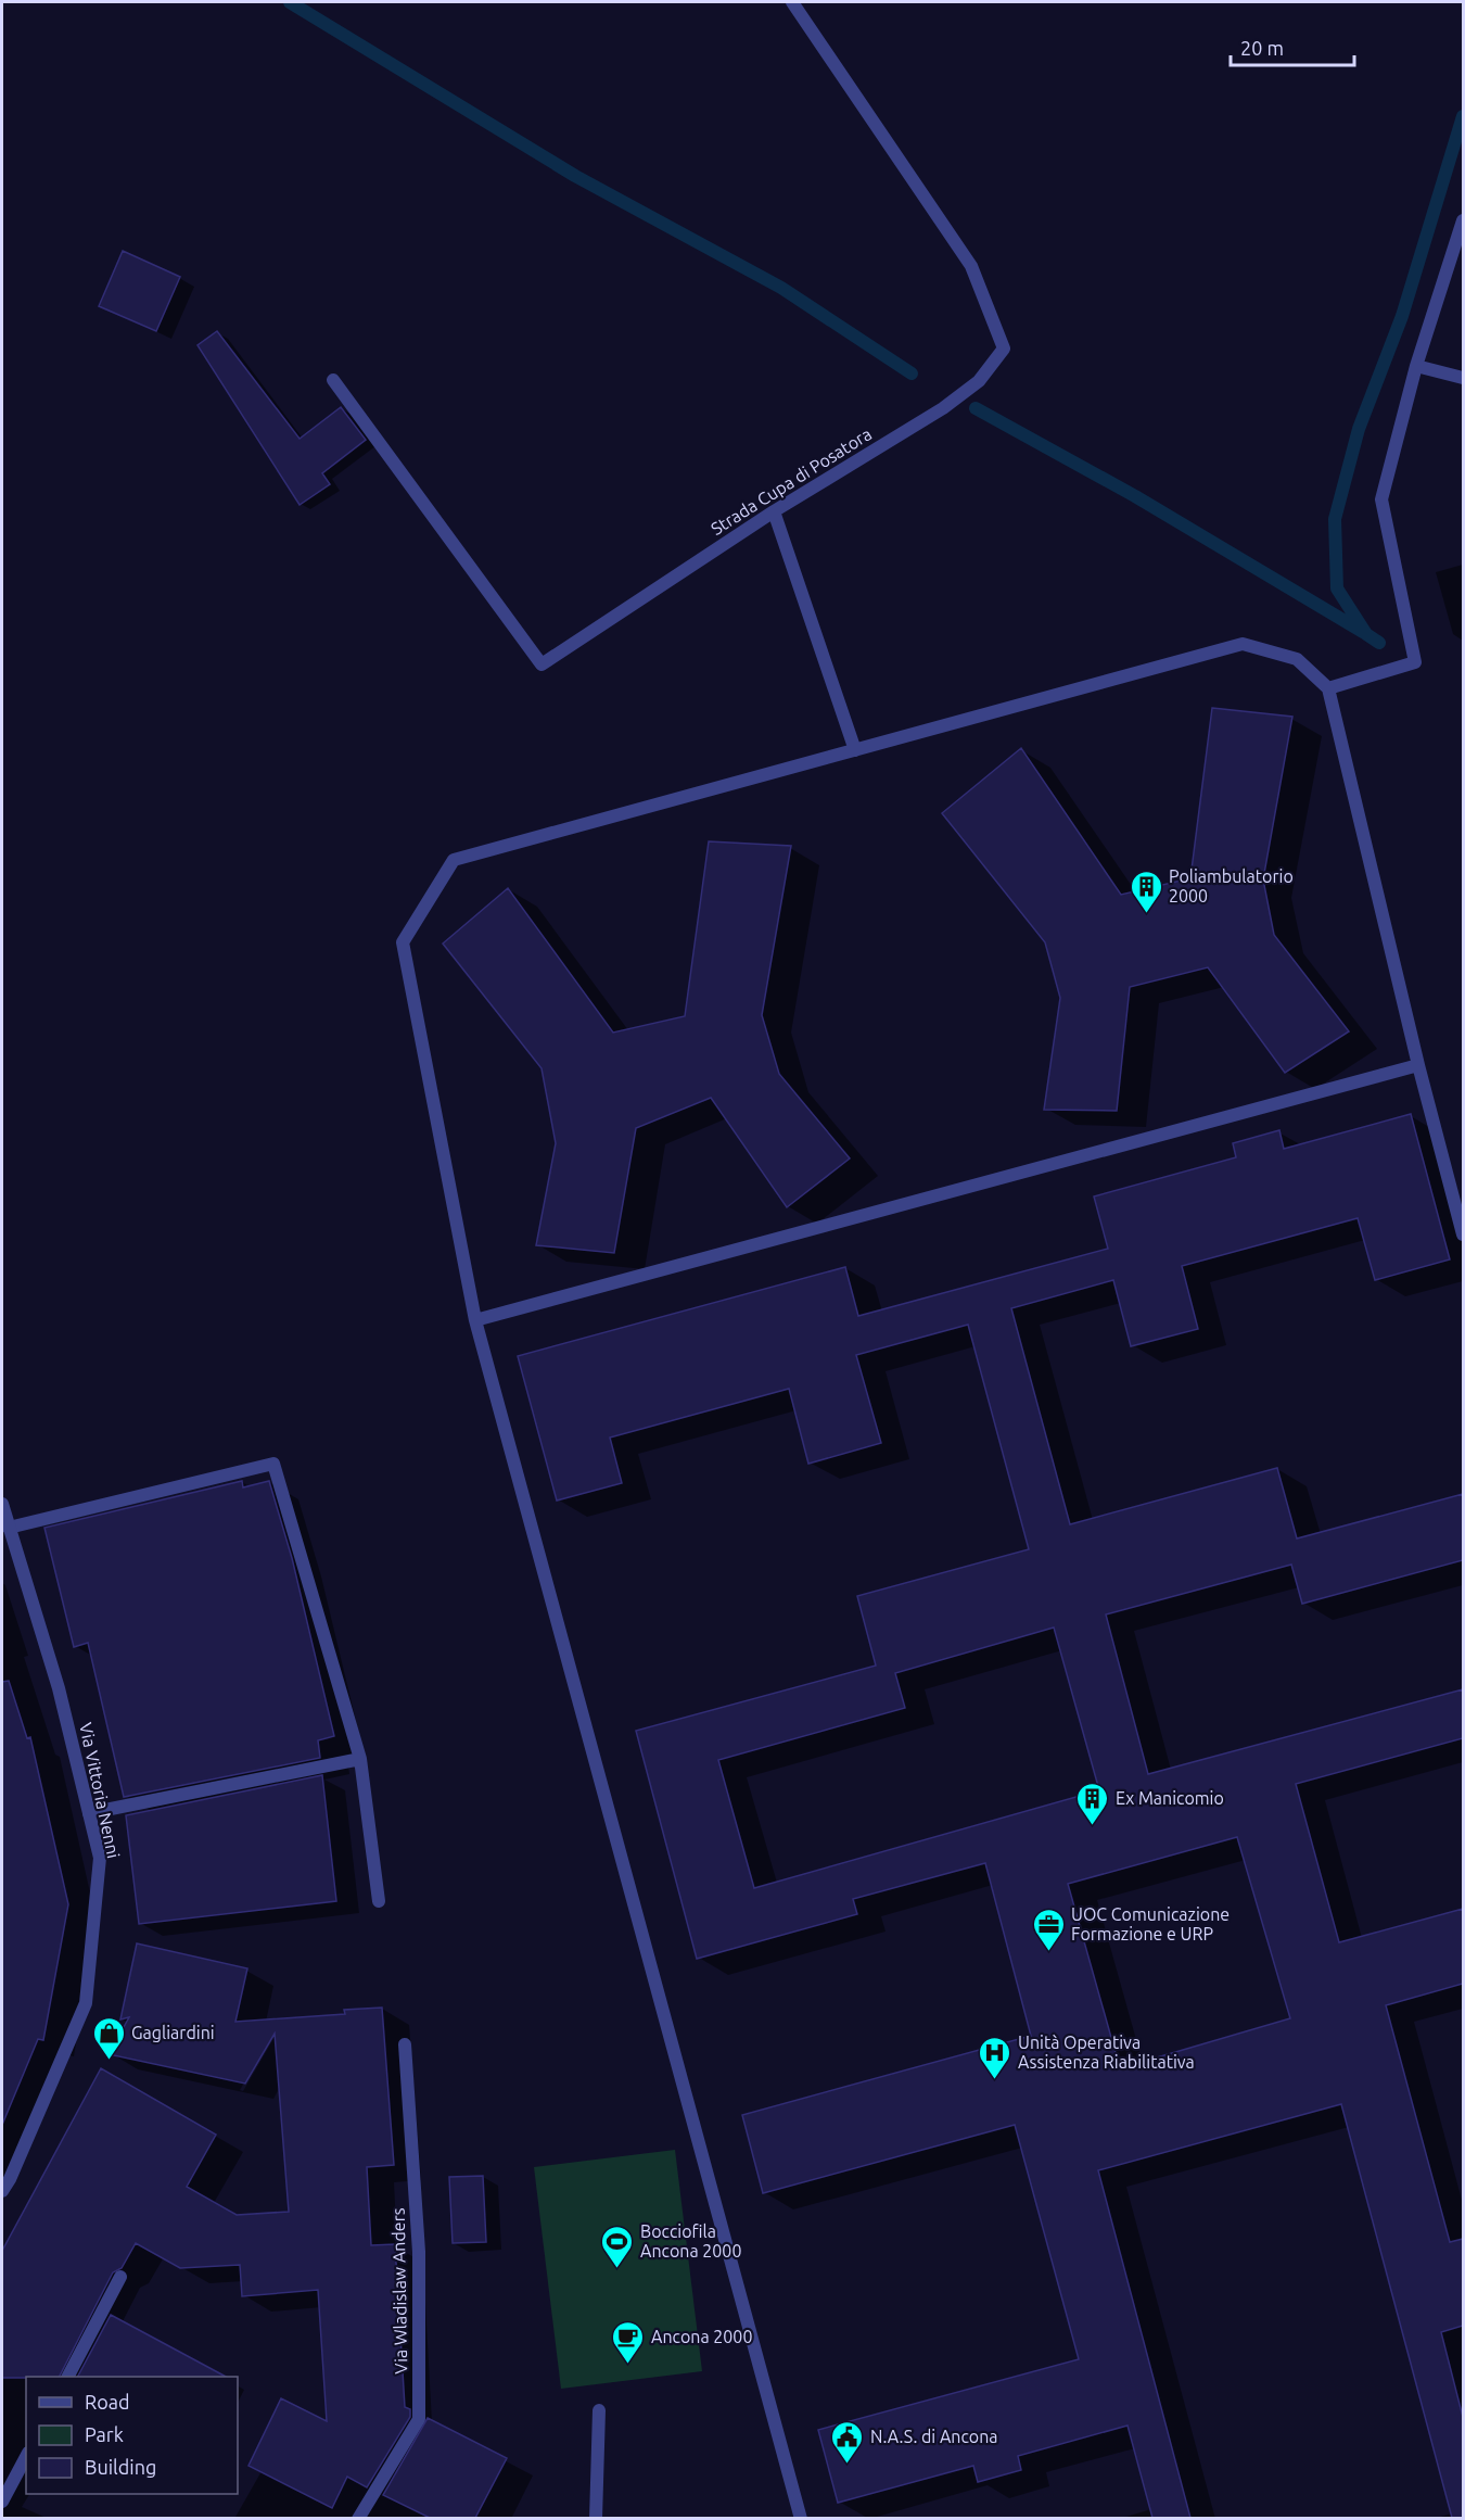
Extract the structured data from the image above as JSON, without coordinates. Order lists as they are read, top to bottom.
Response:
{
  "streets": {
    "street": ["Strada Cupa di Posatora", "Via Vittoria Nenni", "Via Wladislaw Anders"]
  },
  "places": {
    "building": ["Poliambulatorio 2000", "Ex Manicomio"],
    "office": ["UOC Comunicazione Formazione e URP"],
    "shop": ["Gagliardini"],
    "hospital": ["Unità Operativa Assistenza Riabilitativa"],
    "sports": ["Bocciofila Ancona 2000"],
    "cafe": ["Ancona 2000"],
    "public building": ["N.A.S. di Ancona"]
  },
  "legend": ["Road", "Park", "Building"],
  "scale_bar": "20 m"
}
